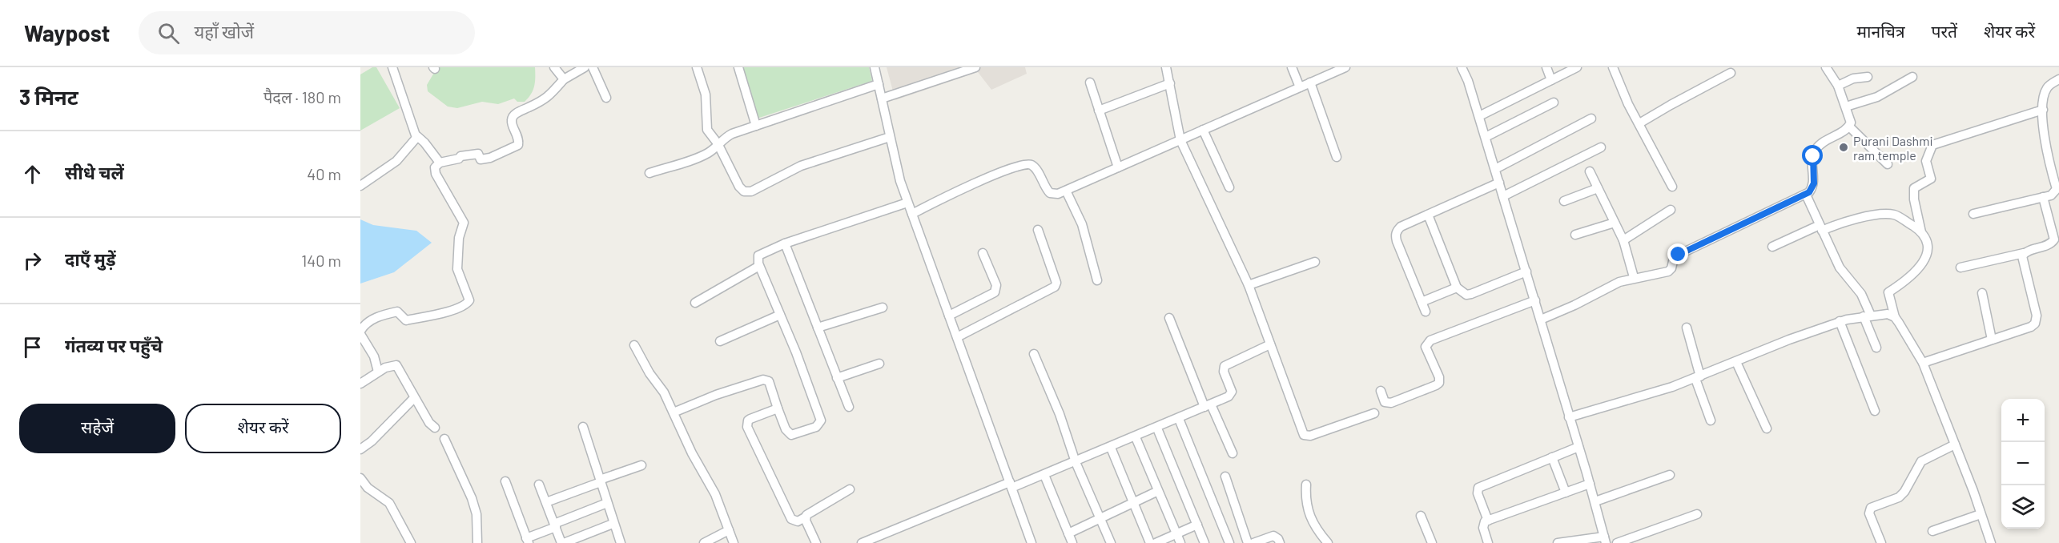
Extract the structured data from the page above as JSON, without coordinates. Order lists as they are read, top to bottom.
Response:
{
  "places": ["Purani Dashmi ram temple"],
  "page": {
    "header": "Waypost",
    "search": "यहाँ खोजें",
    "nav": ["मानचित्र", "परतें", "शेयर करें"],
    "heading": ["3 मिनट", "पैदल · 180 m"],
    "list": [
      ["सीधे चलें", "40 m"],
      ["दाएँ मुड़ें", "140 m"],
      "गंतव्य पर पहुँचे"
    ],
    "buttons": ["सहेजें", "शेयर करें"],
    "map_buttons": ["+", "−"]
  }
}
